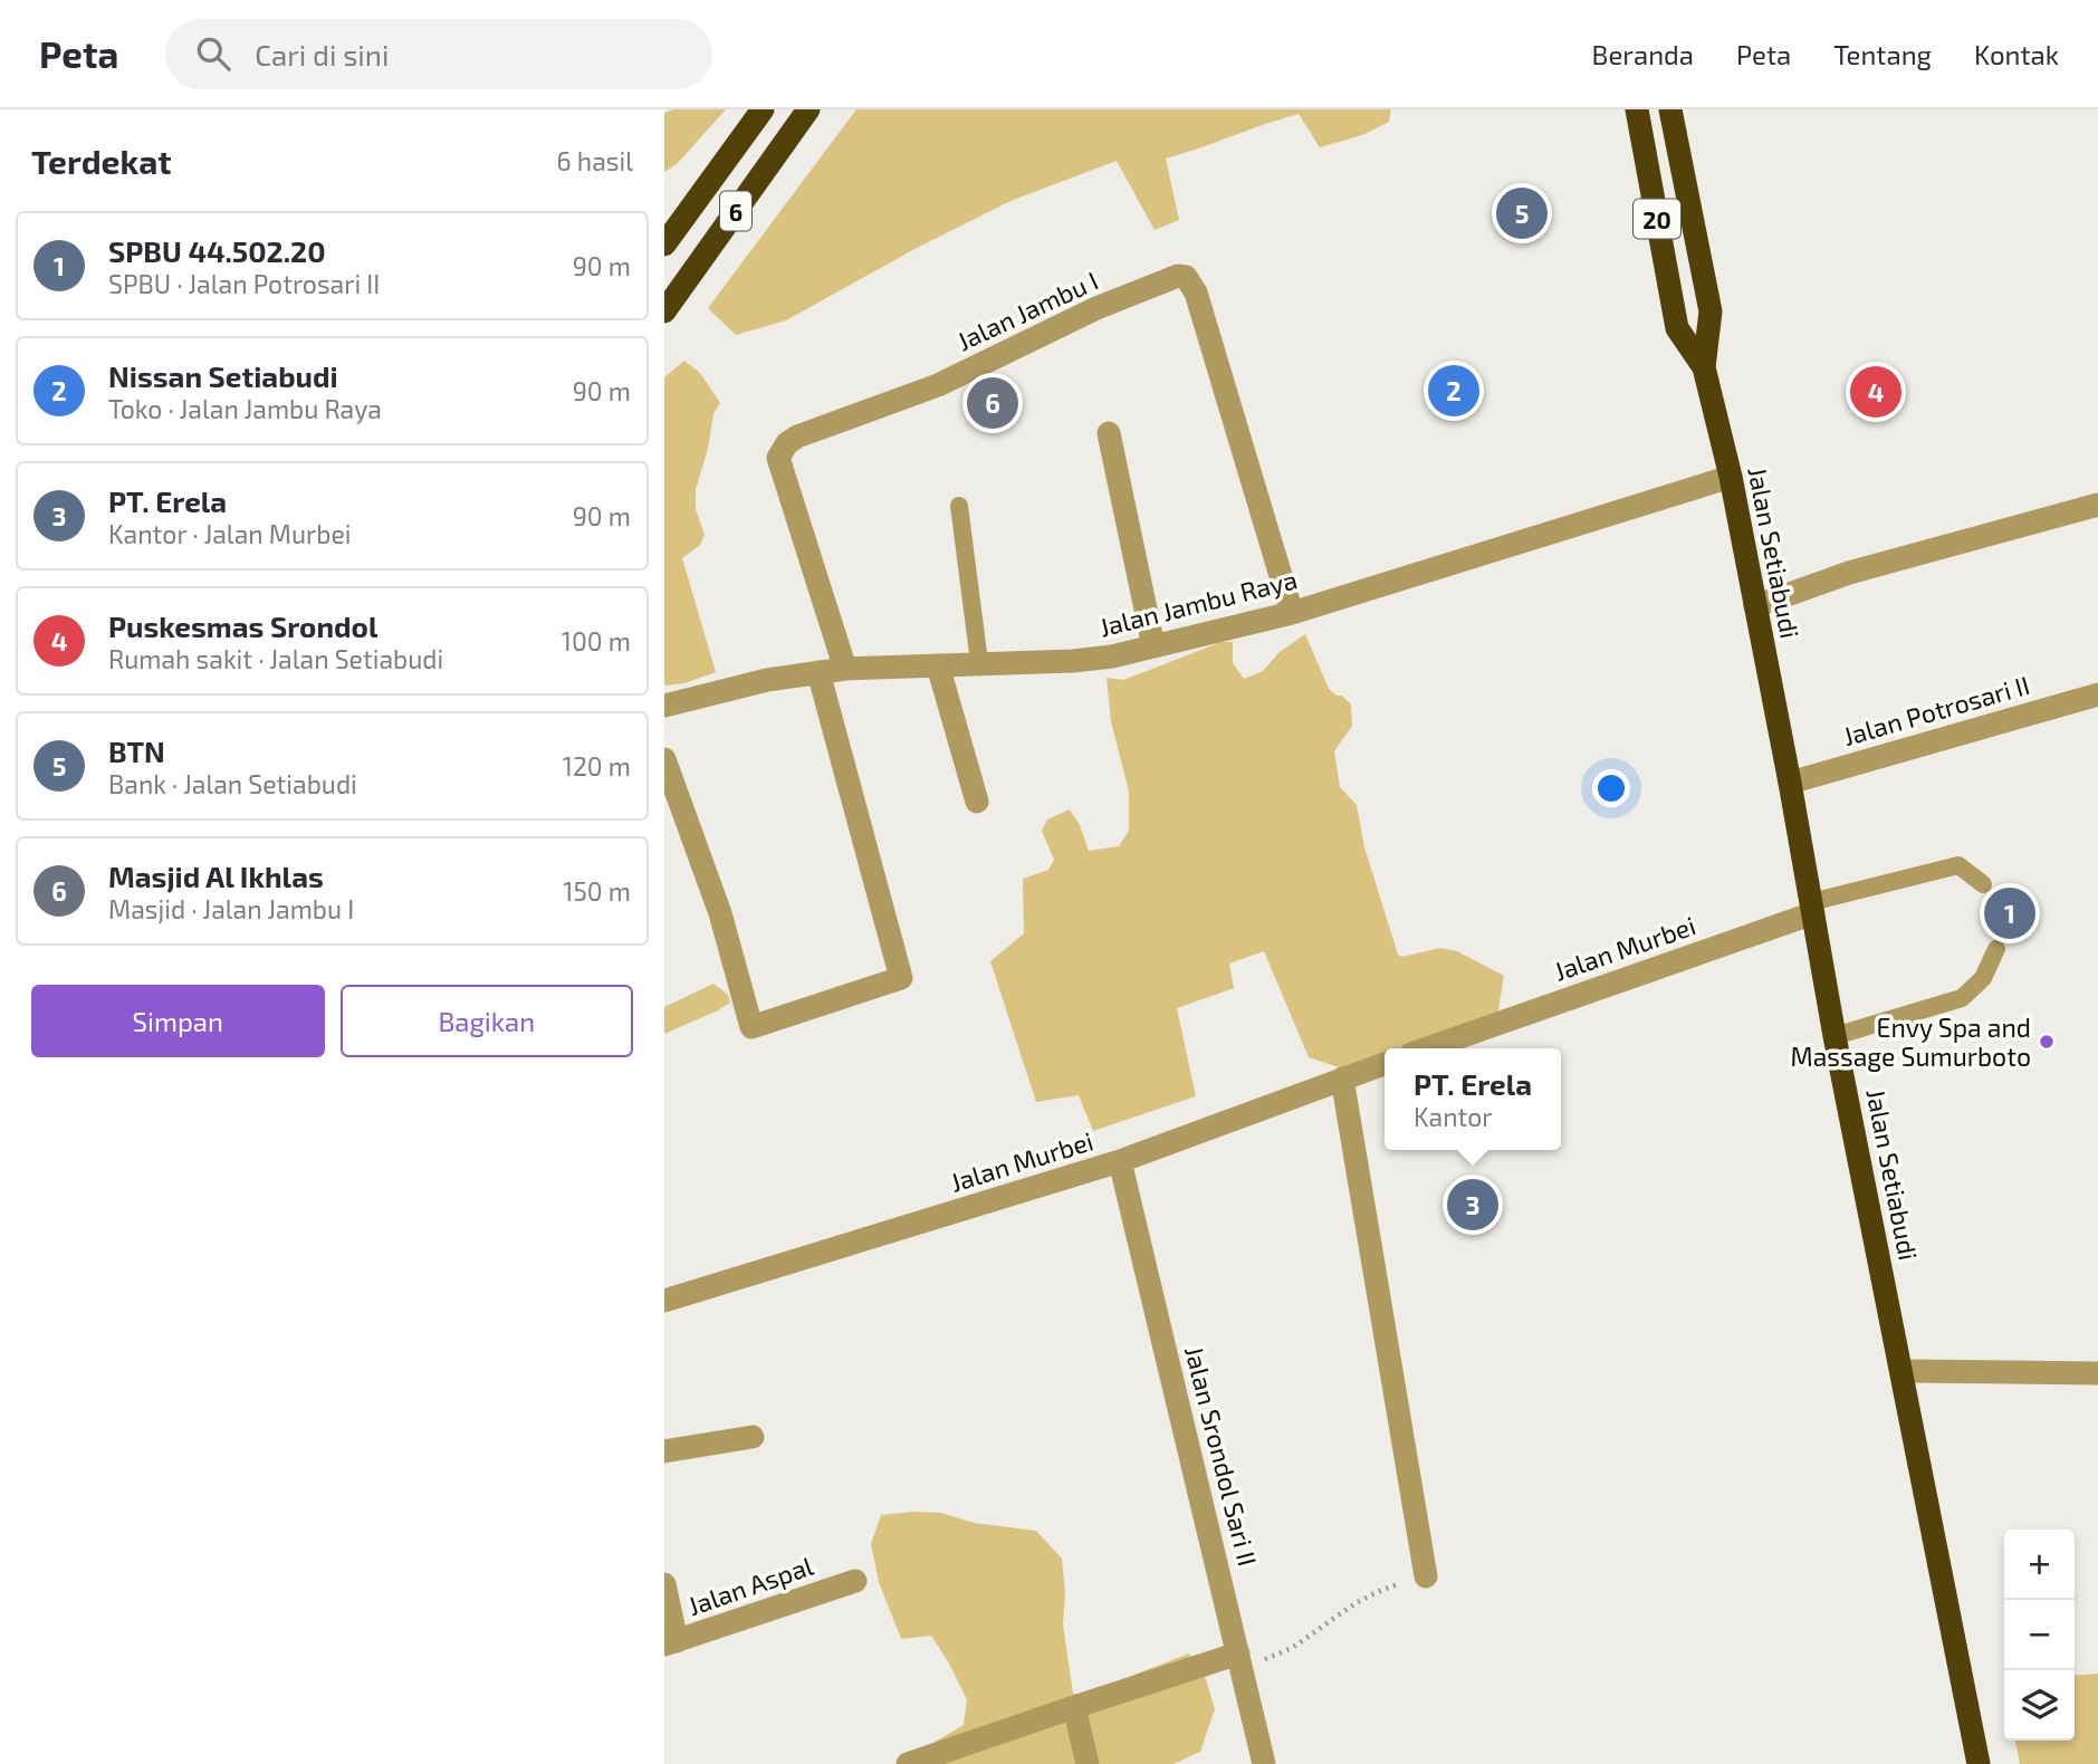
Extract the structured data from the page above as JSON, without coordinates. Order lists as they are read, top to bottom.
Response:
{
  "streets": {
    "highway": ["6", "20", "Jalan Setiabudi"],
    "street": [
      "Jalan Jambu I",
      "Jalan Jambu Raya",
      "Jalan Potrosari II",
      "Jalan Murbei",
      "Jalan Srondol Sari II",
      "Jalan Aspal"
    ]
  },
  "crossings": [
    ["Jalan Jambu I", "Jalan Jambu Raya"],
    ["Jalan Setiabudi", "Jalan Jambu Raya"],
    ["Jalan Setiabudi", "Jalan Potrosari II"],
    ["Jalan Setiabudi", "Jalan Murbei"],
    ["Jalan Murbei", "Jalan Srondol Sari II"]
  ],
  "places": ["Envy Spa and Massage Sumurboto"],
  "page": {
    "header": "Peta",
    "search": "Cari di sini",
    "nav": [
      "Beranda",
      "Peta",
      "Tentang",
      "Kontak"
    ],
    "heading": ["Terdekat", "6 hasil"],
    "pins": [
      "5",
      "2",
      "4",
      "6",
      "1",
      "3"
    ],
    "list": [
      {
        "mark": "1",
        "name": "SPBU 44.502.20",
        "note": "SPBU · Jalan Potrosari II",
        "value": "90 m"
      },
      {
        "mark": "2",
        "name": "Nissan Setiabudi",
        "note": "Toko · Jalan Jambu Raya",
        "value": "90 m"
      },
      {
        "mark": "3",
        "name": "PT. Erela",
        "note": "Kantor · Jalan Murbei",
        "value": "90 m"
      },
      {
        "mark": "4",
        "name": "Puskesmas Srondol",
        "note": "Rumah sakit · Jalan Setiabudi",
        "value": "100 m"
      },
      {
        "mark": "5",
        "name": "BTN",
        "note": "Bank · Jalan Setiabudi",
        "value": "120 m"
      },
      {
        "mark": "6",
        "name": "Masjid Al Ikhlas",
        "note": "Masjid · Jalan Jambu I",
        "value": "150 m"
      }
    ],
    "buttons": ["Simpan", "Bagikan"],
    "popup": ["PT. Erela", "Kantor"],
    "map_buttons": ["+", "−"]
  }
}
